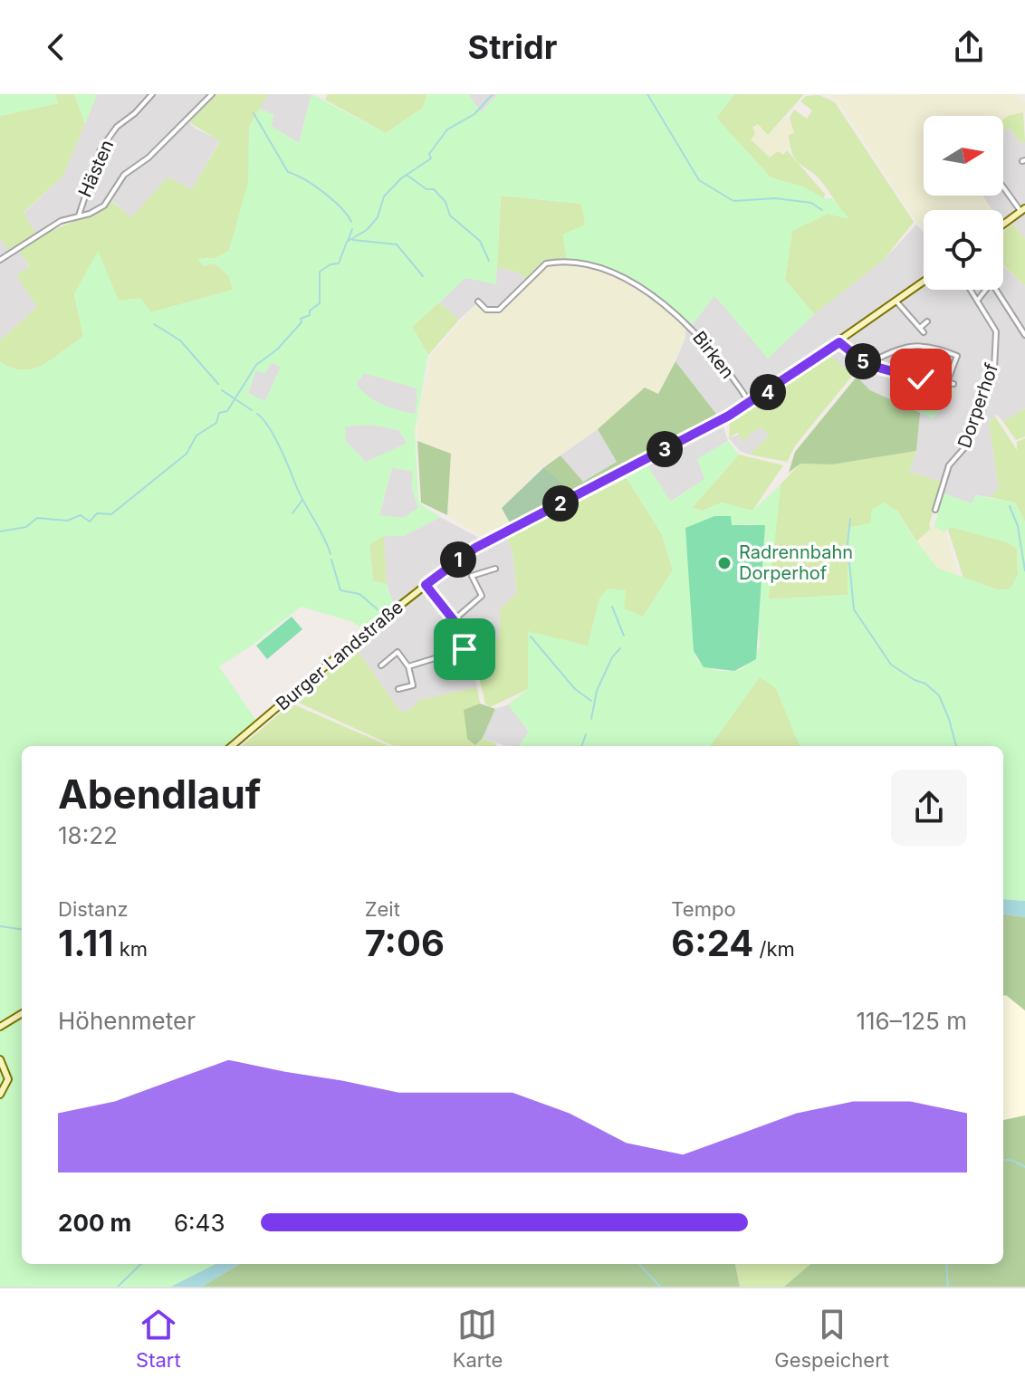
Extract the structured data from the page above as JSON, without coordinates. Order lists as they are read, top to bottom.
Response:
{
  "streets": {
    "main road": ["Burger Landstraße"],
    "street": ["Hästen", "Birken", "Dorperhof"]
  },
  "crossings": [
    ["Birken", "Burger Landstraße"]
  ],
  "places": ["Radrennbahn Dorperhof"],
  "north": "right",
  "page": {
    "header": "Stridr",
    "pins": [
      "5",
      "4",
      "3",
      "2",
      "1"
    ],
    "heading": ["Abendlauf", "18:22"],
    "stats": [
      ["Distanz", "1.11 km"],
      ["Zeit", "7:06"],
      ["Tempo", "6:24 /km"]
    ],
    "chart": ["Höhenmeter", "116–125 m"],
    "list": [
      {
        "name": "200 m",
        "note": "6:43"
      }
    ],
    "tabs": ["Start", "Karte", "Gespeichert"]
  }
}
